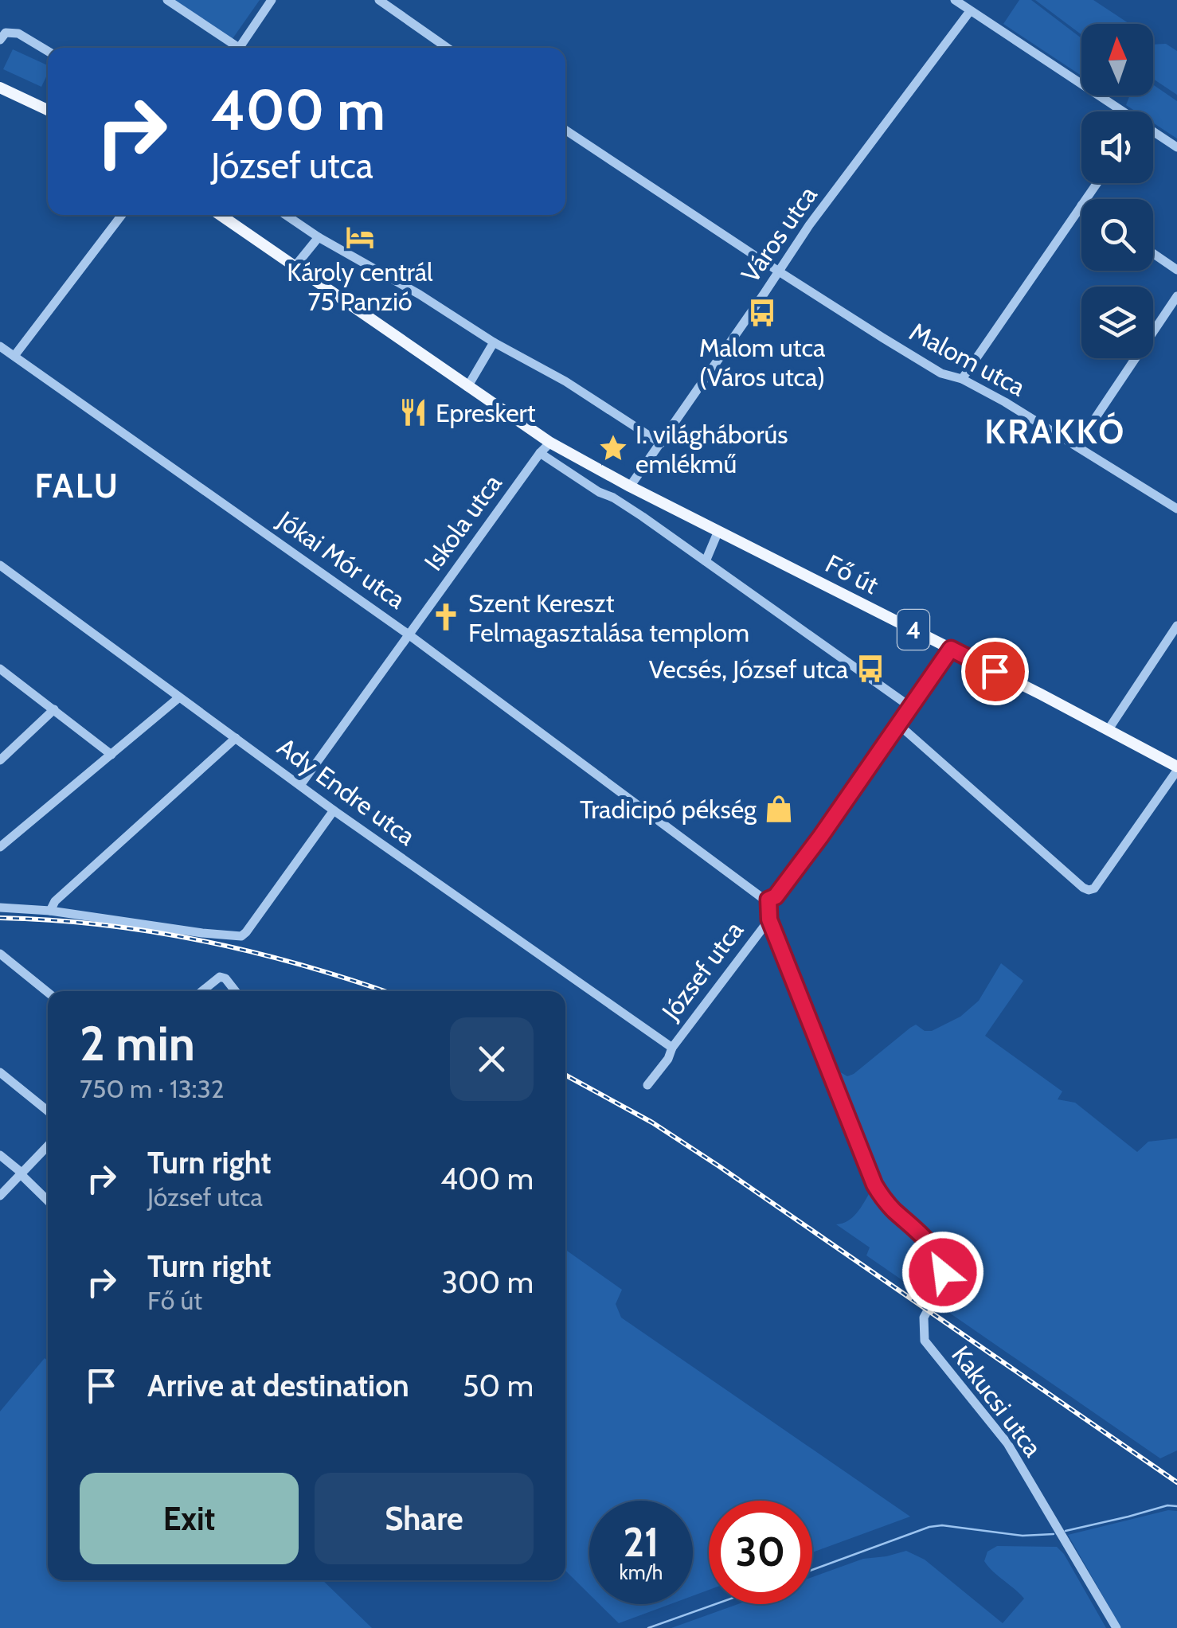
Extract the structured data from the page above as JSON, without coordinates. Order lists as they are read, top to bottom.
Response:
{
  "streets": {
    "main road": ["Fő út", "4"],
    "street": [
      "Város utca",
      "Malom utca",
      "Iskola utca",
      "Jókai Mór utca",
      "Ady Endre utca",
      "József utca",
      "Kakucsi utca"
    ]
  },
  "crossings": [
    ["Város utca", "Malom utca"],
    ["Város utca", "Fő út"],
    ["Iskola utca", "Jókai Mór utca"],
    ["Iskola utca", "Fő út"],
    ["Iskola utca", "Ady Endre utca"],
    ["Jókai Mór utca", "József utca"],
    ["Fő út", "József utca"],
    ["Ady Endre utca", "József utca"],
    ["József utca", "Kakucsi utca"]
  ],
  "districts": ["KRAKKÓ", "FALU"],
  "places": {
    "hotel": ["Károly centrál 75 Panzió"],
    "bus stop": ["Malom utca (Város utca)", "Vecsés, József utca"],
    "restaurant": ["Epreskert"],
    "place": ["I. világháborús emlékmű"],
    "church": ["Szent Kereszt Felmagasztalása templom"],
    "shop": ["Tradicipó pékség"]
  },
  "north": "top",
  "page": {
    "turn": ["400 m", "József utca"],
    "heading": ["2 min", "750 m · 13:32"],
    "list": [
      {
        "name": "Turn right",
        "note": "József utca",
        "value": "400 m"
      },
      {
        "name": "Turn right",
        "note": "Fő út",
        "value": "300 m"
      },
      {
        "name": "Arrive at destination",
        "value": "50 m"
      }
    ],
    "buttons": ["Exit", "Share"],
    "speed": "21 km/h",
    "limit": "30"
  }
}
